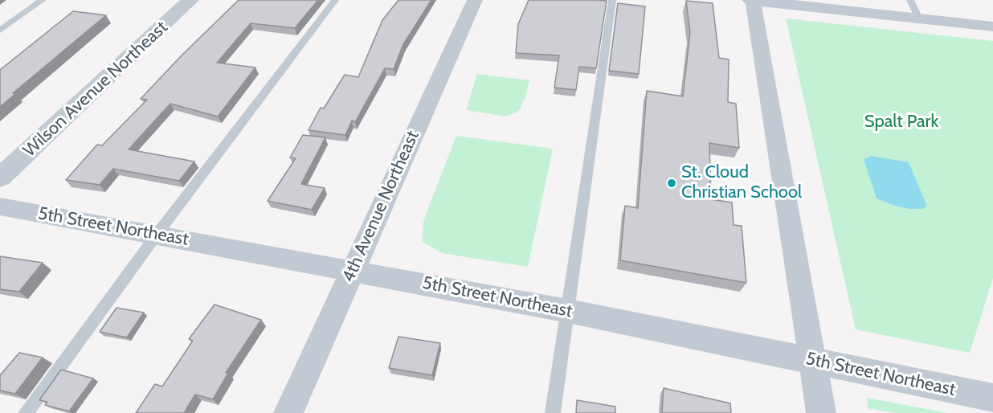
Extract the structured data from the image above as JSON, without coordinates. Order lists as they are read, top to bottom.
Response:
{
  "streets": {
    "street": ["Wilson Avenue Northeast", "4th Avenue Northeast", "5th Street Northeast"]
  },
  "crossings": [
    ["4th Avenue Northeast", "5th Street Northeast"]
  ],
  "parks": ["Spalt Park"],
  "places": ["St. Cloud Christian School"]
}
